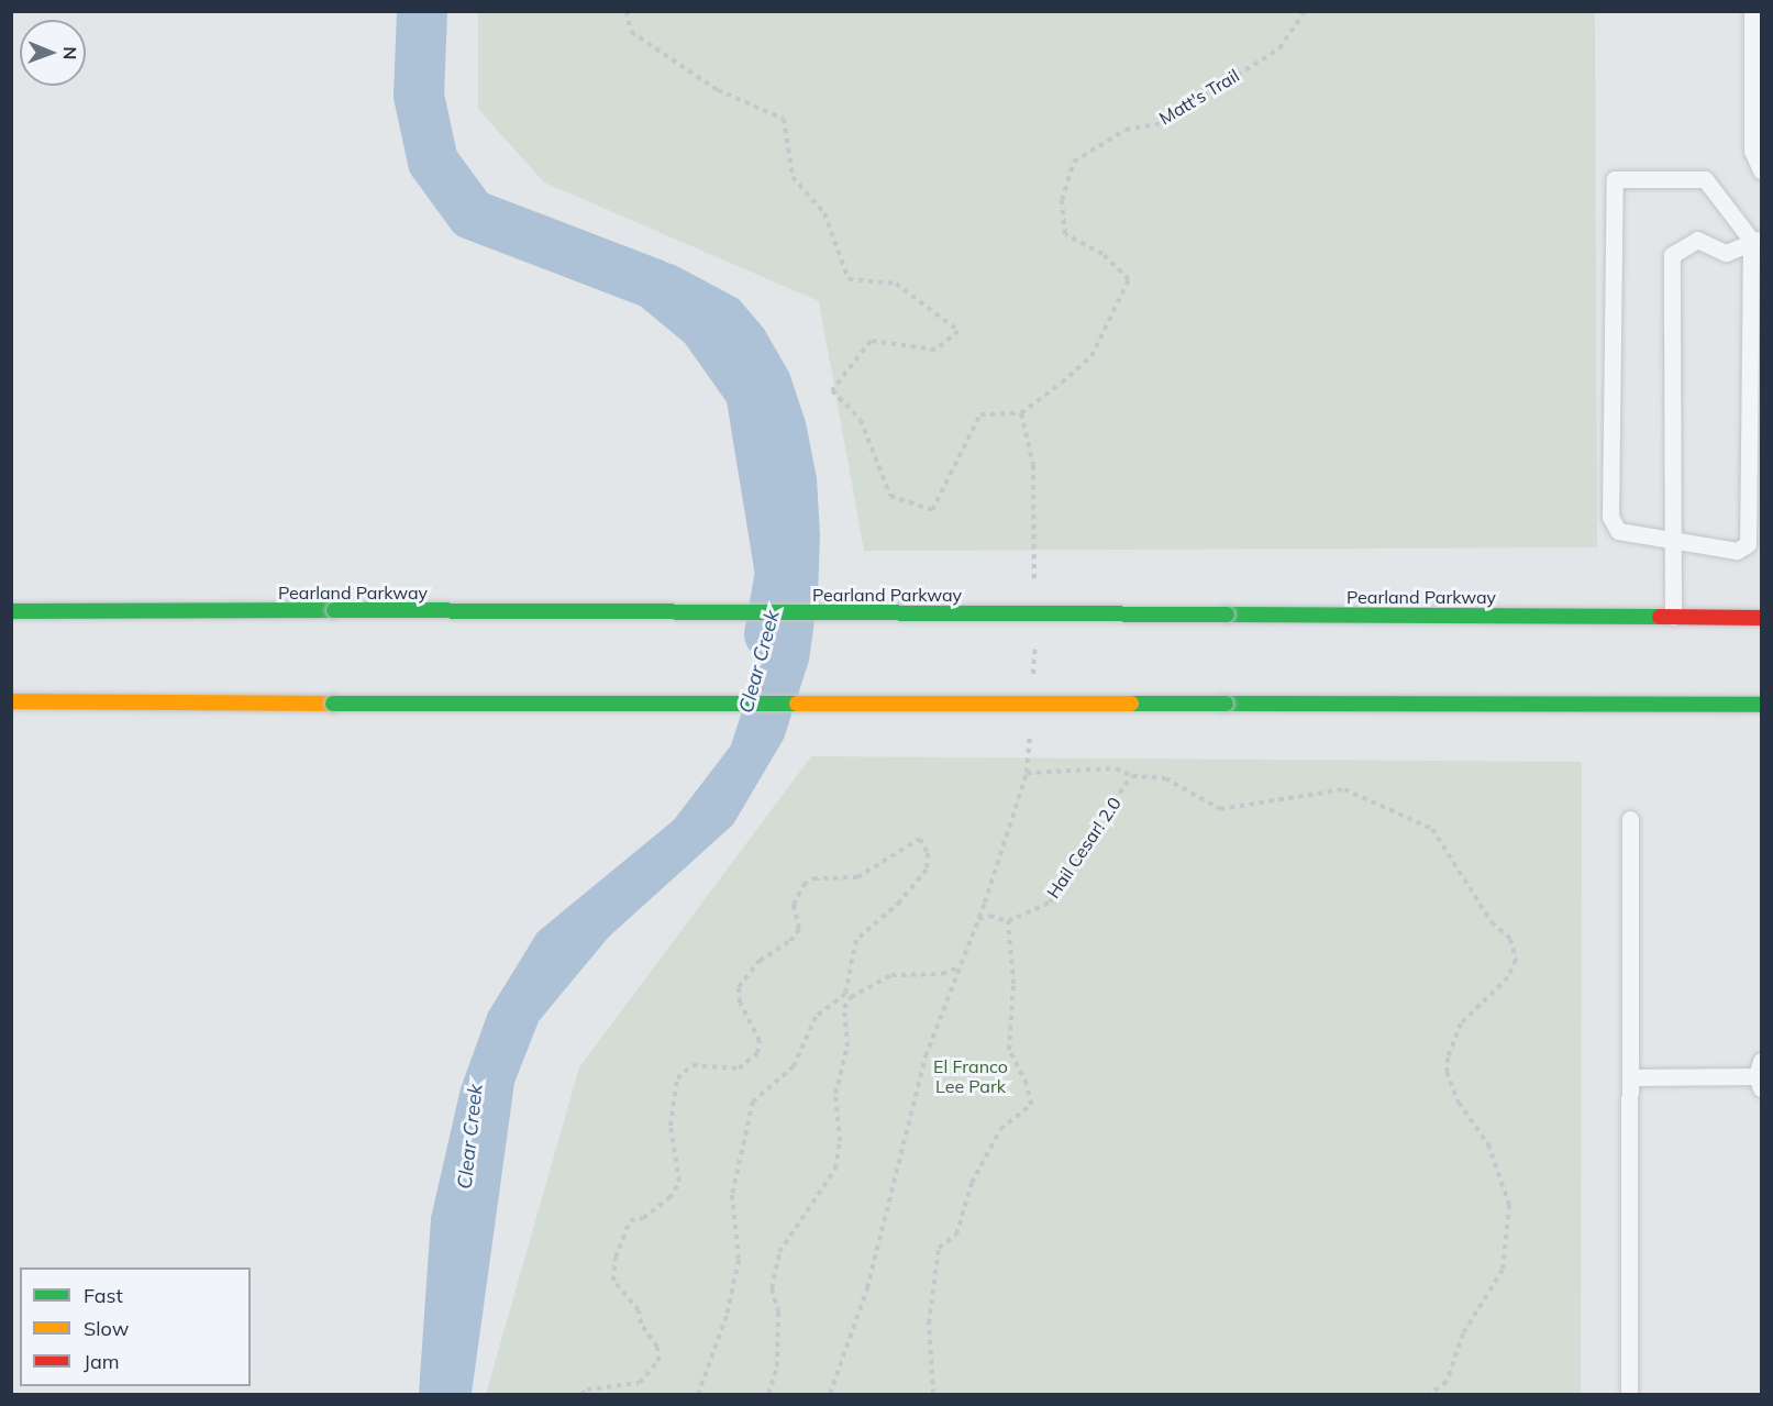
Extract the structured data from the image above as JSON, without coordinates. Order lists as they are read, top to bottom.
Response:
{
  "streets": {
    "main road": ["Pearland Parkway"],
    "path": ["Matt's Trail", "Hail Cesar! 2.0"]
  },
  "water": ["Clear Creek"],
  "parks": ["El Franco Lee Park"],
  "legend": ["Fast", "Slow", "Jam"],
  "north": "right"
}
